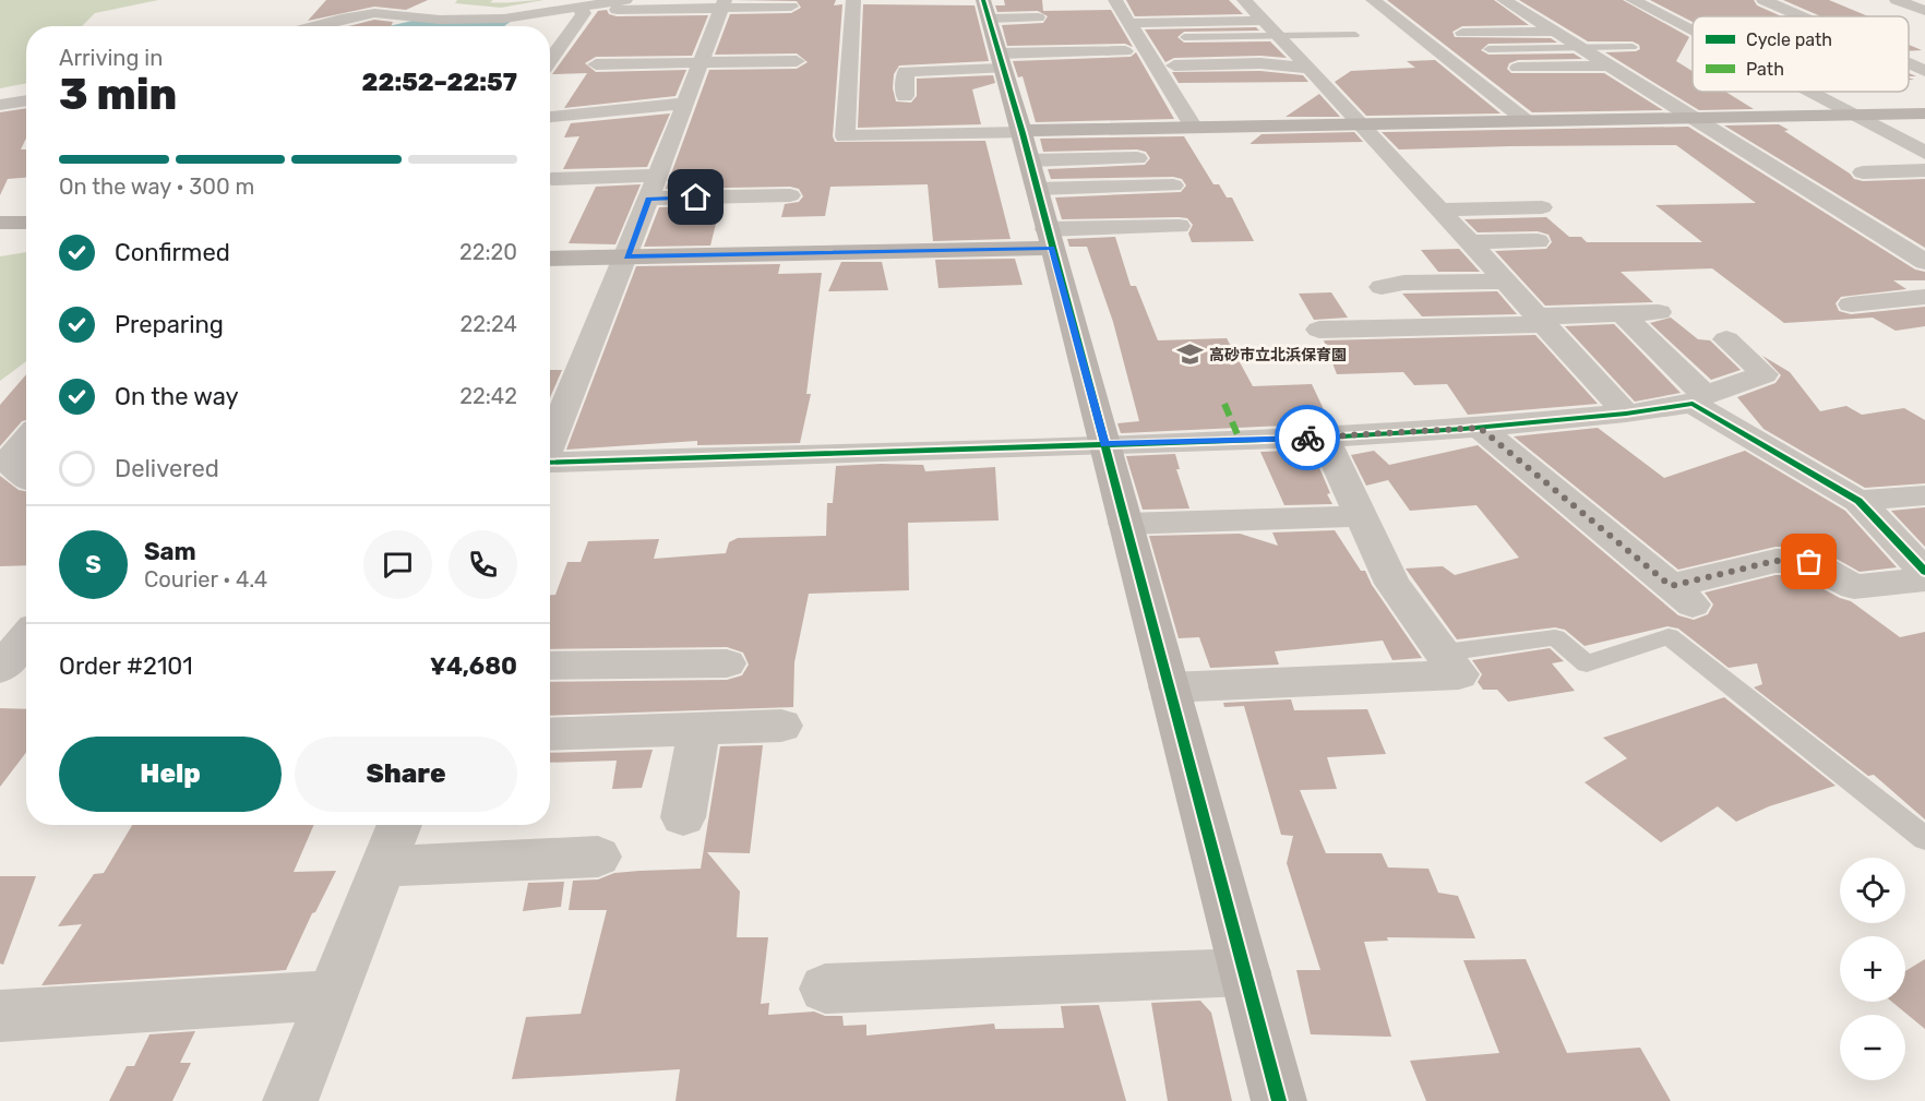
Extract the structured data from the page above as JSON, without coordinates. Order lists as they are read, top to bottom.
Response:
{
  "places": {
    "school or university": ["高砂市立北浜保育園"]
  },
  "legend": ["Cycle path", "Path"],
  "page": {
    "heading": ["3 min", "Arriving in", "22:52–22:57"],
    "panel": [
      "Sam",
      "Courier · 4.4",
      "Order #2101",
      "¥4,680"
    ],
    "bar": "On the way · 300 m",
    "list": [
      ["Confirmed", "22:20"],
      ["Preparing", "22:24"],
      ["On the way", "22:42"],
      "Delivered"
    ],
    "round": "S",
    "buttons": ["Help", "Share"],
    "map_buttons": ["+", "−"]
  }
}
